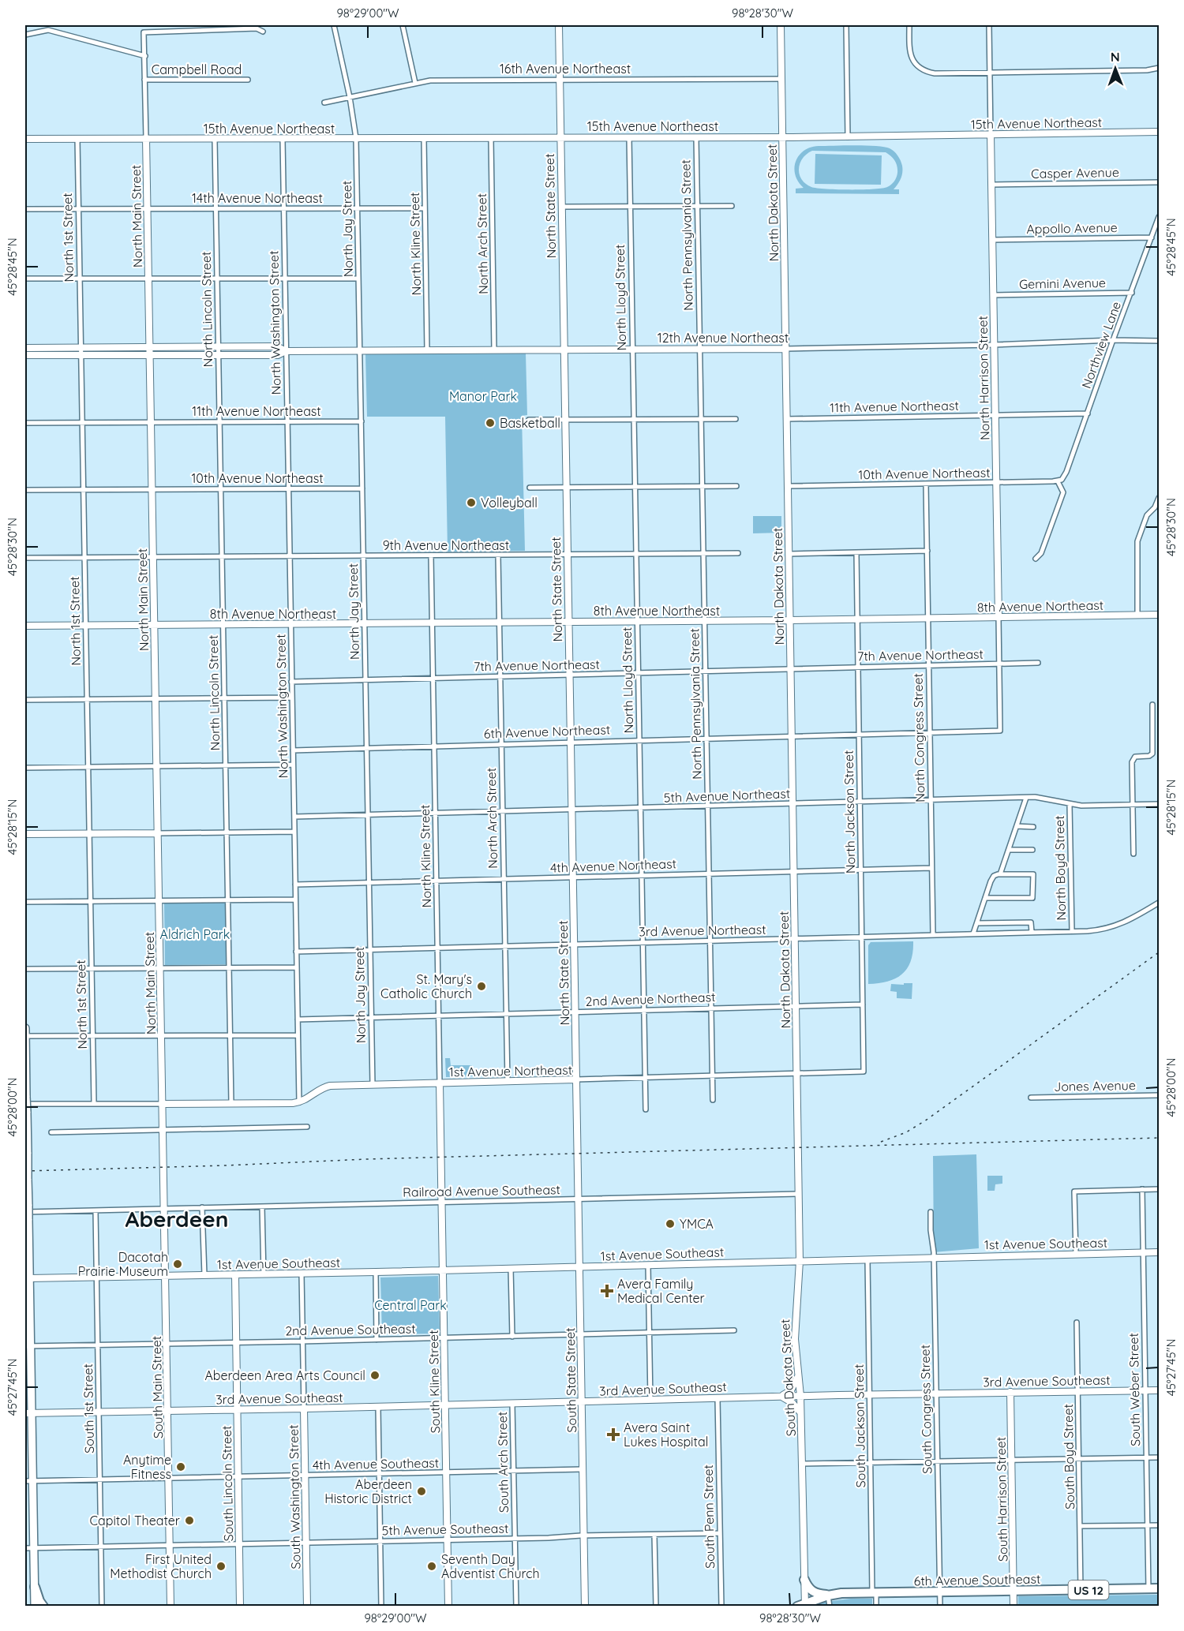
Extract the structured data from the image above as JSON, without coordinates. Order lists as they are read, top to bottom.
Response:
{
  "streets": {
    "highway": ["6th Avenue Southeast", "US 12"],
    "street": [
      "16th Avenue Northeast",
      "Campbell Road",
      "15th Avenue Northeast",
      "Casper Avenue",
      "14th Avenue Northeast",
      "North Dakota Street",
      "North State Street",
      "North Main Street",
      "Appollo Avenue",
      "North Jay Street",
      "North Pennsylvania Street",
      "North 1st Street",
      "North Kline Street",
      "North Arch Street",
      "Gemini Avenue",
      "North Lloyd Street",
      "North Lincoln Street",
      "North Washington Street",
      "12th Avenue Northeast",
      "Northview Lane",
      "North Harrison Street",
      "11th Avenue Northeast",
      "10th Avenue Northeast",
      "9th Avenue Northeast",
      "8th Avenue Northeast",
      "7th Avenue Northeast",
      "6th Avenue Northeast",
      "North Congress Street",
      "5th Avenue Northeast",
      "North Jackson Street",
      "4th Avenue Northeast",
      "North Boyd Street",
      "3rd Avenue Northeast",
      "2nd Avenue Northeast",
      "1st Avenue Northeast",
      "Jones Avenue",
      "Railroad Avenue Southeast",
      "1st Avenue Southeast",
      "2nd Avenue Southeast",
      "South Dakota Street",
      "South State Street",
      "3rd Avenue Southeast",
      "South Kline Street",
      "South Main Street",
      "South Weber Street",
      "South 1st Street",
      "South Congress Street",
      "South Jackson Street",
      "South Boyd Street",
      "South Arch Street",
      "4th Avenue Southeast",
      "South Lincoln Street",
      "South Washington Street",
      "South Harrison Street",
      "South Penn Street",
      "5th Avenue Southeast"
    ]
  },
  "crossings": [
    ["16th Avenue Northeast", "North Dakota Street"],
    ["16th Avenue Northeast", "North State Street"],
    ["16th Avenue Northeast", "North Jay Street"],
    ["Campbell Road", "North Main Street"],
    ["15th Avenue Northeast", "North Dakota Street"],
    ["15th Avenue Northeast", "North State Street"],
    ["15th Avenue Northeast", "North Main Street"],
    ["15th Avenue Northeast", "North Jay Street"],
    ["15th Avenue Northeast", "North Pennsylvania Street"],
    ["15th Avenue Northeast", "North 1st Street"],
    ["15th Avenue Northeast", "North Kline Street"],
    ["15th Avenue Northeast", "North Arch Street"],
    ["15th Avenue Northeast", "North Lloyd Street"],
    ["15th Avenue Northeast", "North Lincoln Street"],
    ["15th Avenue Northeast", "North Washington Street"],
    ["15th Avenue Northeast", "North Harrison Street"],
    ["Casper Avenue", "North Harrison Street"],
    ["14th Avenue Northeast", "North Main Street"],
    ["14th Avenue Northeast", "North Jay Street"],
    ["14th Avenue Northeast", "North 1st Street"],
    ["14th Avenue Northeast", "North Kline Street"],
    ["14th Avenue Northeast", "North Lincoln Street"],
    ["14th Avenue Northeast", "North Washington Street"],
    ["North Dakota Street", "12th Avenue Northeast"],
    ["North Dakota Street", "11th Avenue Northeast"],
    ["North Dakota Street", "10th Avenue Northeast"],
    ["North Dakota Street", "8th Avenue Northeast"],
    ["North Dakota Street", "7th Avenue Northeast"],
    ["North Dakota Street", "6th Avenue Northeast"],
    ["North Dakota Street", "5th Avenue Northeast"],
    ["North Dakota Street", "4th Avenue Northeast"],
    ["North Dakota Street", "3rd Avenue Northeast"],
    ["North Dakota Street", "2nd Avenue Northeast"],
    ["North Dakota Street", "1st Avenue Northeast"],
    ["North Dakota Street", "South Dakota Street"],
    ["North State Street", "12th Avenue Northeast"],
    ["North State Street", "9th Avenue Northeast"],
    ["North State Street", "8th Avenue Northeast"],
    ["North State Street", "7th Avenue Northeast"],
    ["North State Street", "6th Avenue Northeast"],
    ["North State Street", "5th Avenue Northeast"],
    ["North State Street", "4th Avenue Northeast"],
    ["North State Street", "3rd Avenue Northeast"],
    ["North State Street", "2nd Avenue Northeast"],
    ["North State Street", "1st Avenue Northeast"],
    ["North State Street", "South State Street"],
    ["North Main Street", "12th Avenue Northeast"],
    ["North Main Street", "11th Avenue Northeast"],
    ["North Main Street", "10th Avenue Northeast"],
    ["North Main Street", "9th Avenue Northeast"],
    ["North Main Street", "8th Avenue Northeast"],
    ["North Main Street", "1st Avenue Northeast"],
    ["North Main Street", "South Main Street"],
    ["Appollo Avenue", "Northview Lane"],
    ["Appollo Avenue", "North Harrison Street"],
    ["North Jay Street", "12th Avenue Northeast"],
    ["North Jay Street", "11th Avenue Northeast"],
    ["North Jay Street", "10th Avenue Northeast"],
    ["North Jay Street", "9th Avenue Northeast"],
    ["North Jay Street", "8th Avenue Northeast"],
    ["North Jay Street", "7th Avenue Northeast"],
    ["North Jay Street", "6th Avenue Northeast"],
    ["North Jay Street", "5th Avenue Northeast"],
    ["North Jay Street", "4th Avenue Northeast"],
    ["North Jay Street", "3rd Avenue Northeast"],
    ["North Jay Street", "2nd Avenue Northeast"],
    ["North Jay Street", "1st Avenue Northeast"],
    ["North Pennsylvania Street", "12th Avenue Northeast"],
    ["North Pennsylvania Street", "9th Avenue Northeast"],
    ["North Pennsylvania Street", "8th Avenue Northeast"],
    ["North Pennsylvania Street", "7th Avenue Northeast"],
    ["North Pennsylvania Street", "6th Avenue Northeast"],
    ["North Pennsylvania Street", "5th Avenue Northeast"],
    ["North Pennsylvania Street", "4th Avenue Northeast"],
    ["North Pennsylvania Street", "3rd Avenue Northeast"],
    ["North Pennsylvania Street", "2nd Avenue Northeast"],
    ["North Pennsylvania Street", "1st Avenue Northeast"],
    ["North 1st Street", "12th Avenue Northeast"],
    ["North 1st Street", "11th Avenue Northeast"],
    ["North 1st Street", "10th Avenue Northeast"],
    ["North 1st Street", "9th Avenue Northeast"],
    ["North 1st Street", "8th Avenue Northeast"],
    ["North Kline Street", "12th Avenue Northeast"],
    ["North Kline Street", "9th Avenue Northeast"],
    ["North Kline Street", "8th Avenue Northeast"],
    ["North Kline Street", "7th Avenue Northeast"],
    ["North Kline Street", "6th Avenue Northeast"],
    ["North Kline Street", "5th Avenue Northeast"],
    ["North Kline Street", "4th Avenue Northeast"],
    ["North Kline Street", "3rd Avenue Northeast"],
    ["North Kline Street", "2nd Avenue Northeast"],
    ["North Kline Street", "1st Avenue Northeast"],
    ["North Kline Street", "South Kline Street"],
    ["North Arch Street", "12th Avenue Northeast"],
    ["North Arch Street", "9th Avenue Northeast"],
    ["North Arch Street", "8th Avenue Northeast"],
    ["North Arch Street", "7th Avenue Northeast"],
    ["North Arch Street", "6th Avenue Northeast"],
    ["North Arch Street", "5th Avenue Northeast"],
    ["North Arch Street", "4th Avenue Northeast"],
    ["North Arch Street", "3rd Avenue Northeast"],
    ["North Arch Street", "2nd Avenue Northeast"],
    ["North Arch Street", "1st Avenue Northeast"],
    ["Gemini Avenue", "Northview Lane"],
    ["Gemini Avenue", "North Harrison Street"],
    ["North Lloyd Street", "12th Avenue Northeast"],
    ["North Lloyd Street", "9th Avenue Northeast"],
    ["North Lloyd Street", "8th Avenue Northeast"],
    ["North Lloyd Street", "7th Avenue Northeast"],
    ["North Lloyd Street", "6th Avenue Northeast"],
    ["North Lloyd Street", "5th Avenue Northeast"],
    ["North Lloyd Street", "4th Avenue Northeast"],
    ["North Lloyd Street", "3rd Avenue Northeast"],
    ["North Lloyd Street", "2nd Avenue Northeast"],
    ["North Lloyd Street", "1st Avenue Northeast"],
    ["North Lincoln Street", "12th Avenue Northeast"],
    ["North Lincoln Street", "11th Avenue Northeast"],
    ["North Lincoln Street", "10th Avenue Northeast"],
    ["North Lincoln Street", "9th Avenue Northeast"],
    ["North Lincoln Street", "8th Avenue Northeast"],
    ["North Lincoln Street", "1st Avenue Northeast"],
    ["North Washington Street", "12th Avenue Northeast"],
    ["North Washington Street", "11th Avenue Northeast"],
    ["North Washington Street", "10th Avenue Northeast"],
    ["North Washington Street", "9th Avenue Northeast"],
    ["North Washington Street", "8th Avenue Northeast"],
    ["North Washington Street", "7th Avenue Northeast"],
    ["North Washington Street", "6th Avenue Northeast"],
    ["North Washington Street", "5th Avenue Northeast"],
    ["North Washington Street", "4th Avenue Northeast"],
    ["North Washington Street", "3rd Avenue Northeast"],
    ["North Washington Street", "2nd Avenue Northeast"],
    ["North Washington Street", "1st Avenue Northeast"],
    ["12th Avenue Northeast", "Northview Lane"],
    ["12th Avenue Northeast", "North Harrison Street"],
    ["Northview Lane", "11th Avenue Northeast"],
    ["Northview Lane", "10th Avenue Northeast"],
    ["North Harrison Street", "11th Avenue Northeast"],
    ["North Harrison Street", "10th Avenue Northeast"],
    ["North Harrison Street", "8th Avenue Northeast"],
    ["North Harrison Street", "7th Avenue Northeast"],
    ["North Harrison Street", "6th Avenue Northeast"],
    ["10th Avenue Northeast", "North Congress Street"],
    ["8th Avenue Northeast", "North Congress Street"],
    ["8th Avenue Northeast", "North Jackson Street"],
    ["7th Avenue Northeast", "North Congress Street"],
    ["7th Avenue Northeast", "North Jackson Street"],
    ["6th Avenue Northeast", "North Congress Street"],
    ["6th Avenue Northeast", "North Jackson Street"],
    ["North Congress Street", "5th Avenue Northeast"],
    ["North Congress Street", "4th Avenue Northeast"],
    ["North Congress Street", "3rd Avenue Northeast"],
    ["5th Avenue Northeast", "North Jackson Street"],
    ["5th Avenue Northeast", "North Boyd Street"],
    ["North Jackson Street", "4th Avenue Northeast"],
    ["North Jackson Street", "3rd Avenue Northeast"],
    ["North Jackson Street", "2nd Avenue Northeast"],
    ["North Jackson Street", "1st Avenue Northeast"],
    ["North Boyd Street", "3rd Avenue Northeast"],
    ["Railroad Avenue Southeast", "South Dakota Street"],
    ["Railroad Avenue Southeast", "South State Street"],
    ["Railroad Avenue Southeast", "South Kline Street"],
    ["Railroad Avenue Southeast", "South Main Street"],
    ["Railroad Avenue Southeast", "South 1st Street"],
    ["1st Avenue Southeast", "South Dakota Street"],
    ["1st Avenue Southeast", "South State Street"],
    ["1st Avenue Southeast", "South Kline Street"],
    ["1st Avenue Southeast", "South Main Street"],
    ["1st Avenue Southeast", "South Weber Street"],
    ["1st Avenue Southeast", "South 1st Street"],
    ["1st Avenue Southeast", "South Congress Street"],
    ["1st Avenue Southeast", "South Jackson Street"],
    ["1st Avenue Southeast", "South Lincoln Street"],
    ["1st Avenue Southeast", "South Washington Street"],
    ["2nd Avenue Southeast", "South State Street"],
    ["2nd Avenue Southeast", "South Kline Street"],
    ["2nd Avenue Southeast", "South Main Street"],
    ["2nd Avenue Southeast", "South 1st Street"],
    ["2nd Avenue Southeast", "South Lincoln Street"],
    ["2nd Avenue Southeast", "South Washington Street"],
    ["South Dakota Street", "3rd Avenue Southeast"],
    ["South Dakota Street", "6th Avenue Southeast"],
    ["South State Street", "3rd Avenue Southeast"],
    ["South State Street", "4th Avenue Southeast"],
    ["South State Street", "5th Avenue Southeast"],
    ["3rd Avenue Southeast", "South Kline Street"],
    ["3rd Avenue Southeast", "South Main Street"],
    ["3rd Avenue Southeast", "South Weber Street"],
    ["3rd Avenue Southeast", "South 1st Street"],
    ["3rd Avenue Southeast", "South Congress Street"],
    ["3rd Avenue Southeast", "South Jackson Street"],
    ["3rd Avenue Southeast", "South Boyd Street"],
    ["3rd Avenue Southeast", "South Arch Street"],
    ["3rd Avenue Southeast", "South Lincoln Street"],
    ["3rd Avenue Southeast", "South Washington Street"],
    ["3rd Avenue Southeast", "South Harrison Street"],
    ["3rd Avenue Southeast", "South Penn Street"],
    ["South Kline Street", "4th Avenue Southeast"],
    ["South Kline Street", "5th Avenue Southeast"],
    ["South Main Street", "4th Avenue Southeast"],
    ["South Main Street", "5th Avenue Southeast"],
    ["South Weber Street", "6th Avenue Southeast"],
    ["South 1st Street", "4th Avenue Southeast"],
    ["South 1st Street", "5th Avenue Southeast"],
    ["South Congress Street", "6th Avenue Southeast"],
    ["South Jackson Street", "6th Avenue Southeast"],
    ["South Boyd Street", "6th Avenue Southeast"],
    ["South Arch Street", "4th Avenue Southeast"],
    ["South Arch Street", "5th Avenue Southeast"],
    ["4th Avenue Southeast", "South Lincoln Street"],
    ["4th Avenue Southeast", "South Washington Street"],
    ["South Lincoln Street", "5th Avenue Southeast"],
    ["South Washington Street", "5th Avenue Southeast"],
    ["South Harrison Street", "6th Avenue Southeast"],
    ["South Penn Street", "5th Avenue Southeast"]
  ],
  "districts": ["Aberdeen"],
  "parks": ["Manor Park", "Aldrich Park", "Central Park"],
  "places": {
    "other": [
      "Basketball",
      "Volleyball",
      "St. Mary's Catholic Church",
      "YMCA",
      "Dacotah Prairie Museum",
      "Aberdeen Area Arts Council",
      "Anytime Fitness",
      "Aberdeen Historic District",
      "Capitol Theater",
      "First United Methodist Church",
      "Seventh Day Adventist Church"
    ],
    "health": ["Avera Family Medical Center", "Avera Saint Lukes Hospital"]
  },
  "north": "top",
  "coordinates": [
    "98°29'00\"W",
    "98°28'30\"W",
    "45°28'45\"N",
    "45°28'30\"N",
    "45°28'15\"N",
    "45°28'00\"N",
    "45°27'45\"N"
  ]
}
